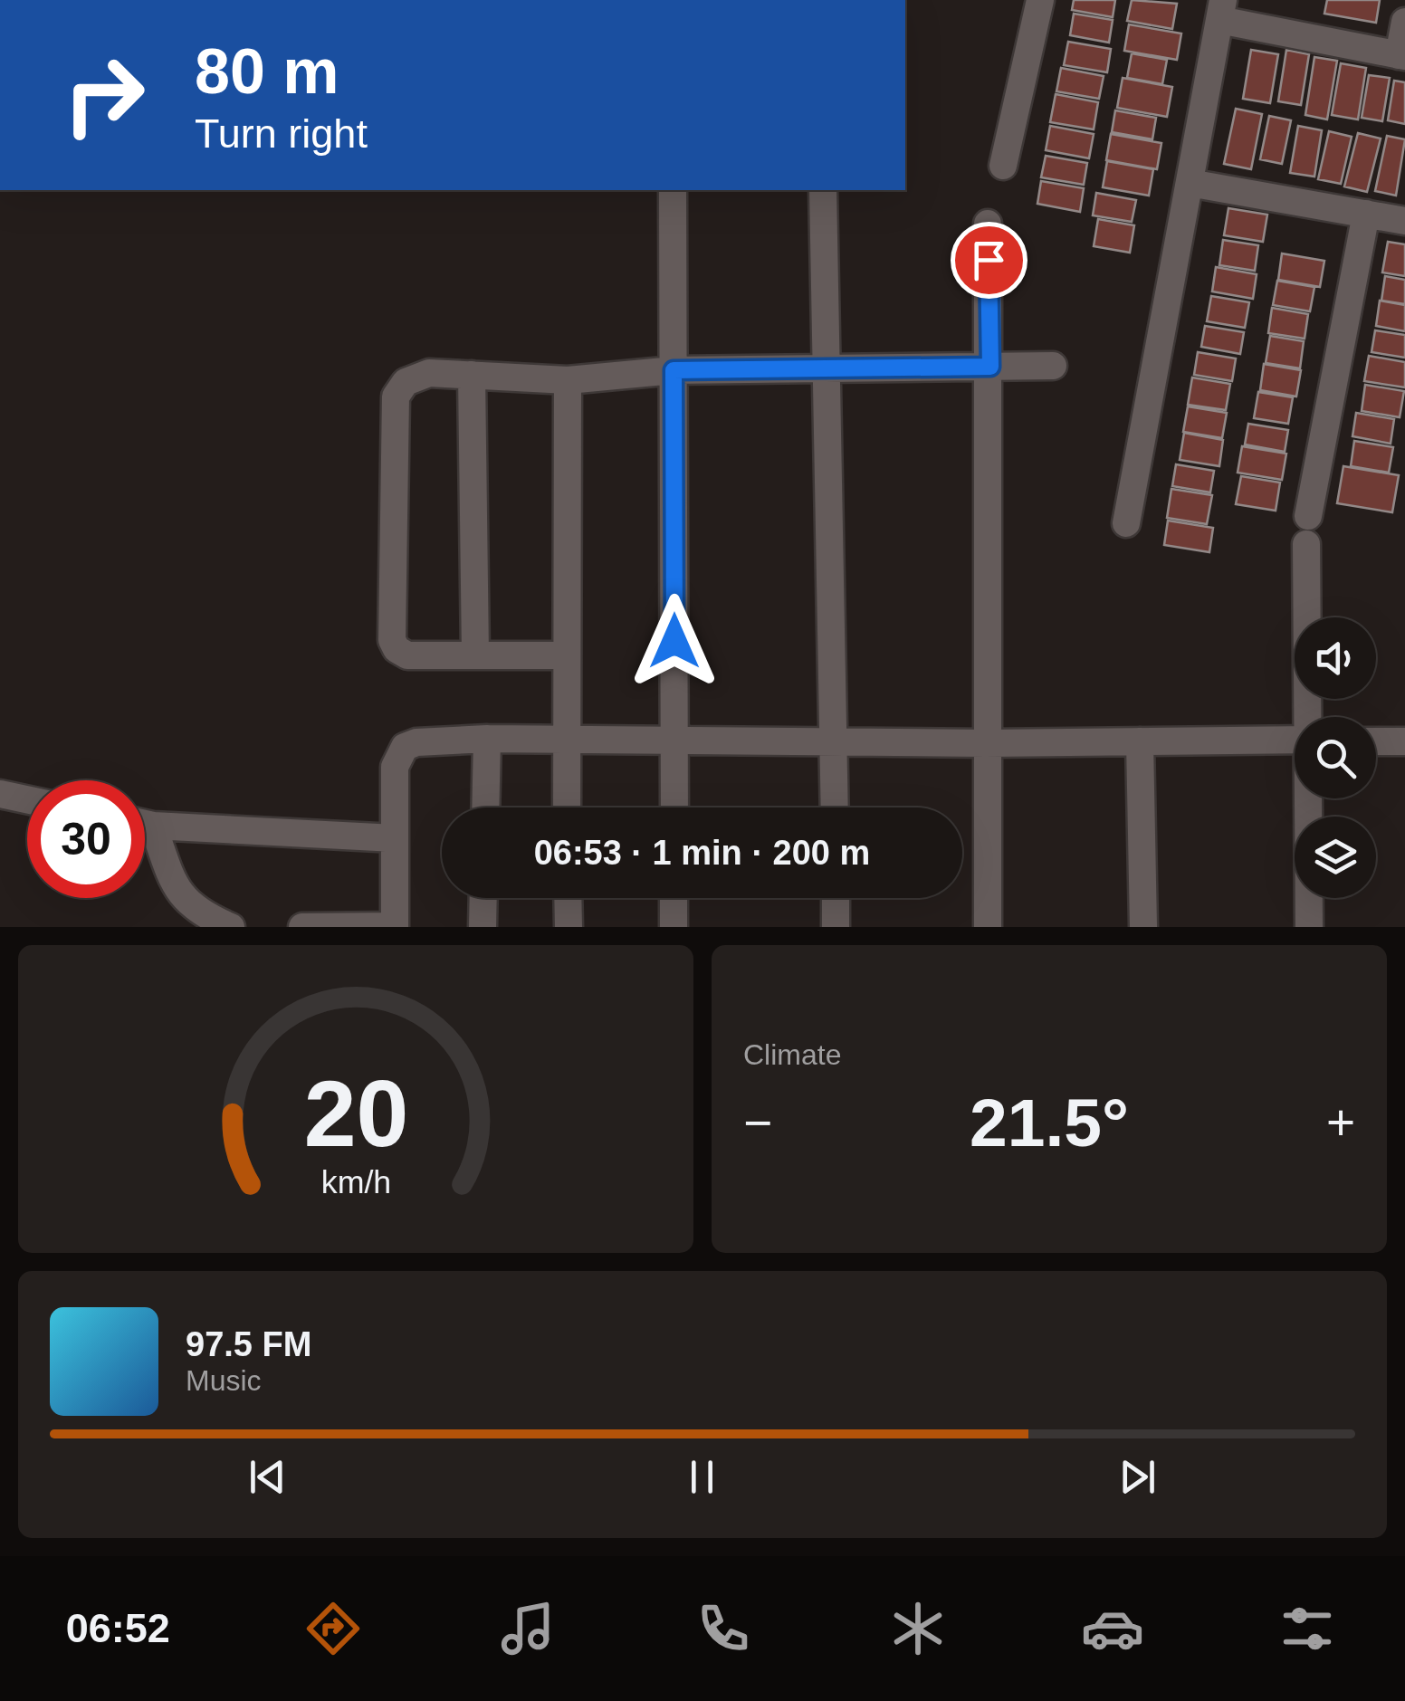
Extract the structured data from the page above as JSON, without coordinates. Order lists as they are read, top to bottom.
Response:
{
  "page": {
    "turn": ["80 m", "Turn right"],
    "limit": "30",
    "trip": "06:53 · 1 min · 200 m",
    "tile": "Climate",
    "heat": ["−", "21.5°", "+"],
    "song": ["97.5 FM", "Music"],
    "tabs": "06:52",
    "gauge": ["20", "km/h"]
  }
}
